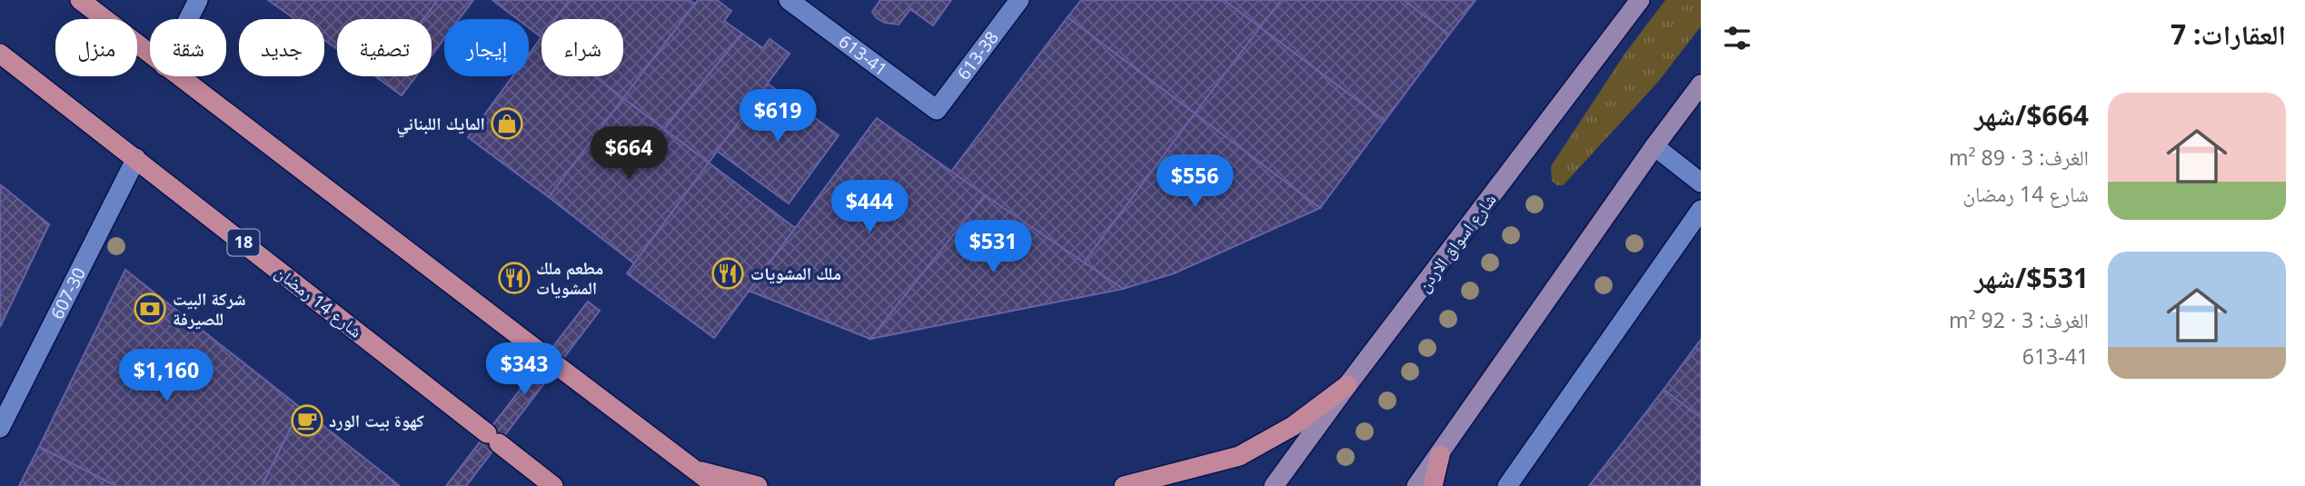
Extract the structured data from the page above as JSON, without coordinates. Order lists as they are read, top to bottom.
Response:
{
  "streets": {
    "main road": ["18", "شارع اسواق الاردن", "شارع 14 رمضان"],
    "street": ["613-41", "613-38", "607-30"]
  },
  "crossings": [
    ["613-41", "613-38"],
    ["607-30", "شارع 14 رمضان"]
  ],
  "places": {
    "shop": ["المايك اللبناني"],
    "restaurant": ["ملك المشويات", "مطعم ملك المشويات"],
    "bank": ["شركة البيت للصيرفة"],
    "cafe": ["كهوة بيت الورد"]
  },
  "page": {
    "heading": "العقارات: 7",
    "chip": [
      "شراء",
      "إيجار",
      "تصفية",
      "جديد",
      "شقة",
      "منزل"
    ],
    "list": [
      {
        "name": "$664/شهر",
        "note": "الغرف: 3 · 89 m² · شارع 14 رمضان"
      },
      {
        "name": "$531/شهر",
        "note": "الغرف: 3 · 92 m² · 613-41"
      }
    ],
    "price": [
      "$619",
      "$664",
      "$556",
      "$444",
      "$531",
      "$343",
      "$1,160"
    ]
  }
}
